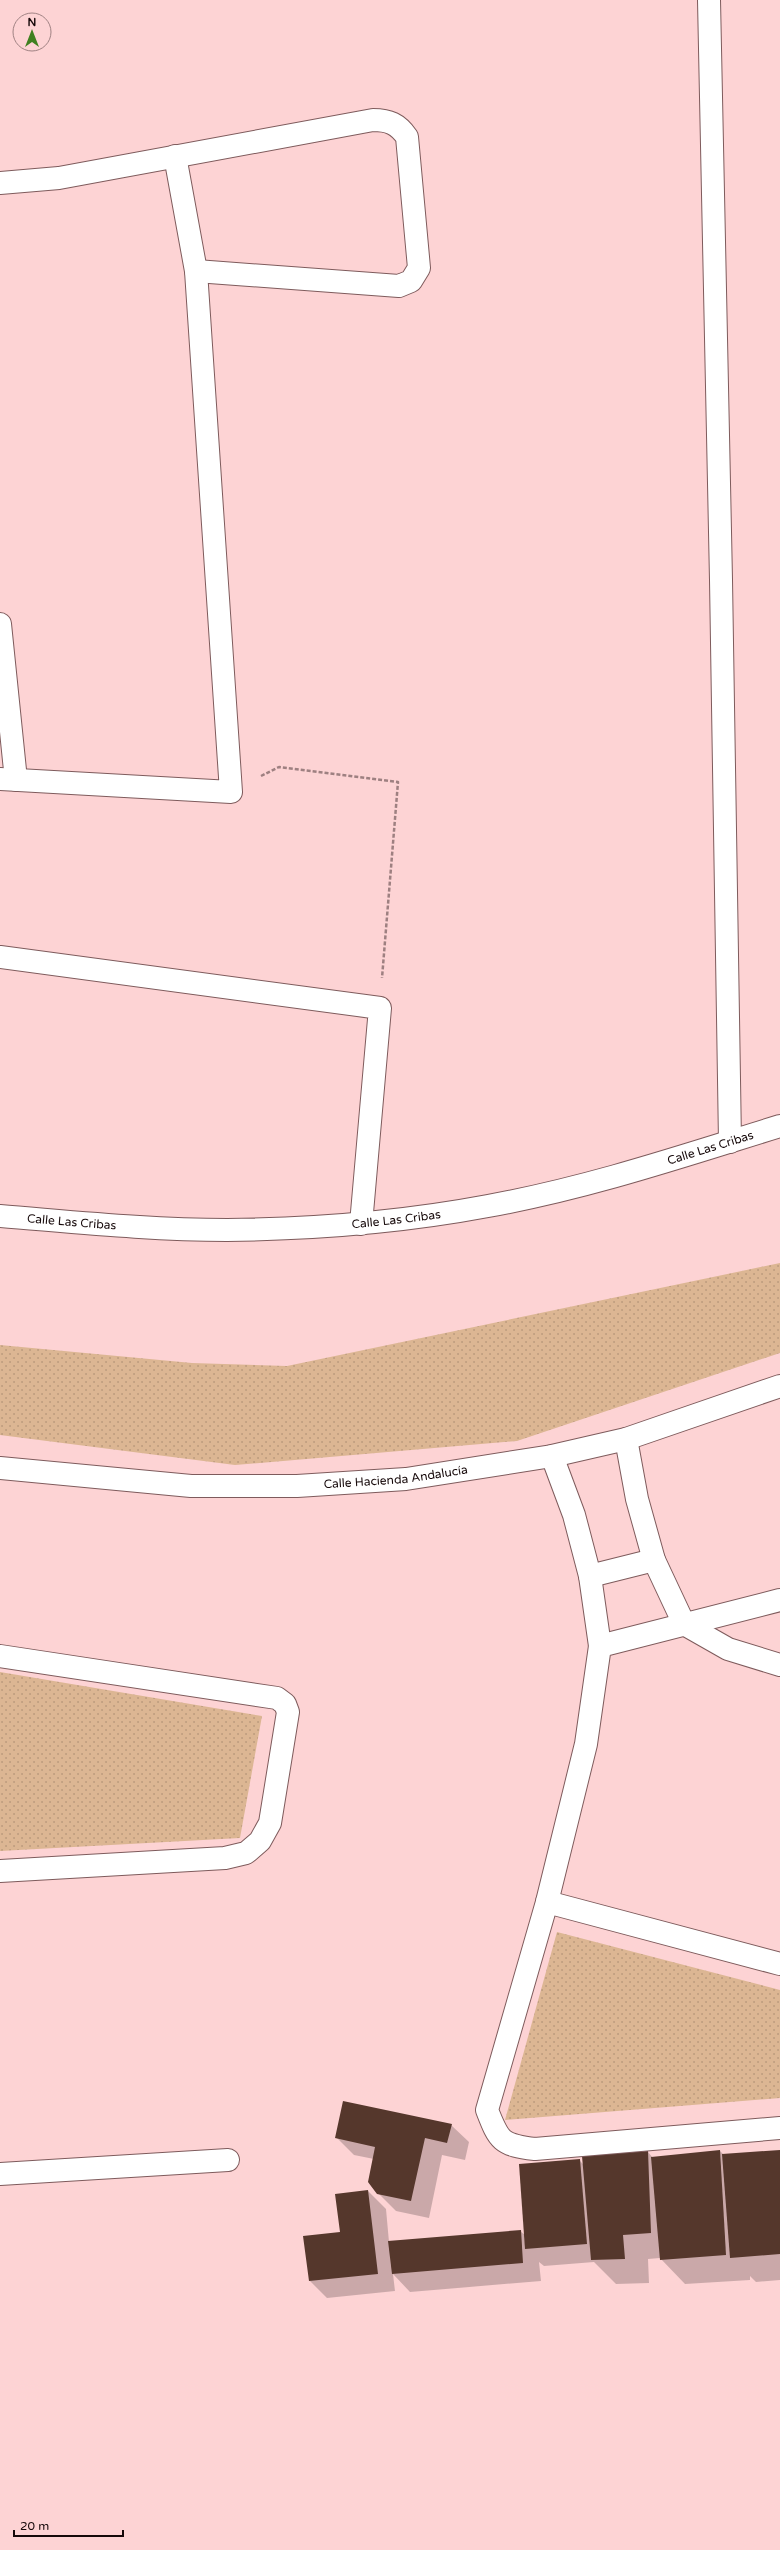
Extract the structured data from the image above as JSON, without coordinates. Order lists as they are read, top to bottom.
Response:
{
  "streets": {
    "street": ["Calle Las Cribas", "Calle Hacienda Andalucía"]
  },
  "scale_bar": "20 m",
  "north": "top"
}
